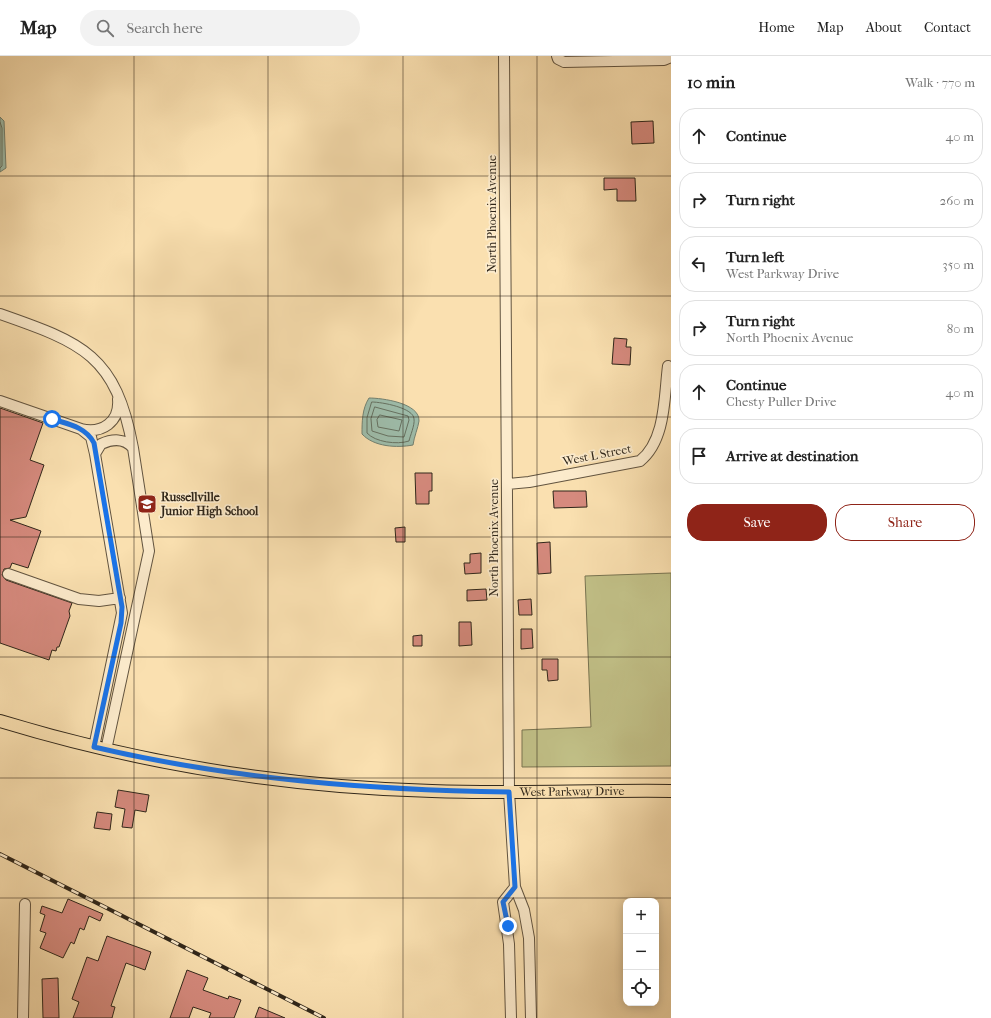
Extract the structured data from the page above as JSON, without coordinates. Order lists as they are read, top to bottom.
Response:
{
  "streets": {
    "main road": ["West Parkway Drive"],
    "street": ["North Phoenix Avenue", "West L Street"]
  },
  "crossings": [
    ["North Phoenix Avenue", "West L Street"],
    ["North Phoenix Avenue", "West Parkway Drive"]
  ],
  "places": {
    "school or university": ["Russellville Junior High School"]
  },
  "page": {
    "header": "Map",
    "search": "Search here",
    "nav": [
      "Home",
      "Map",
      "About",
      "Contact"
    ],
    "heading": ["10 min", "Walk · 770 m"],
    "list": [
      ["Continue", "40 m"],
      ["Turn right", "260 m"],
      ["Turn left", "West Parkway Drive", "350 m"],
      ["Turn right", "North Phoenix Avenue", "80 m"],
      ["Continue", "Chesty Puller Drive", "40 m"],
      "Arrive at destination"
    ],
    "buttons": ["Save", "Share"],
    "map_buttons": ["+", "−"]
  }
}
